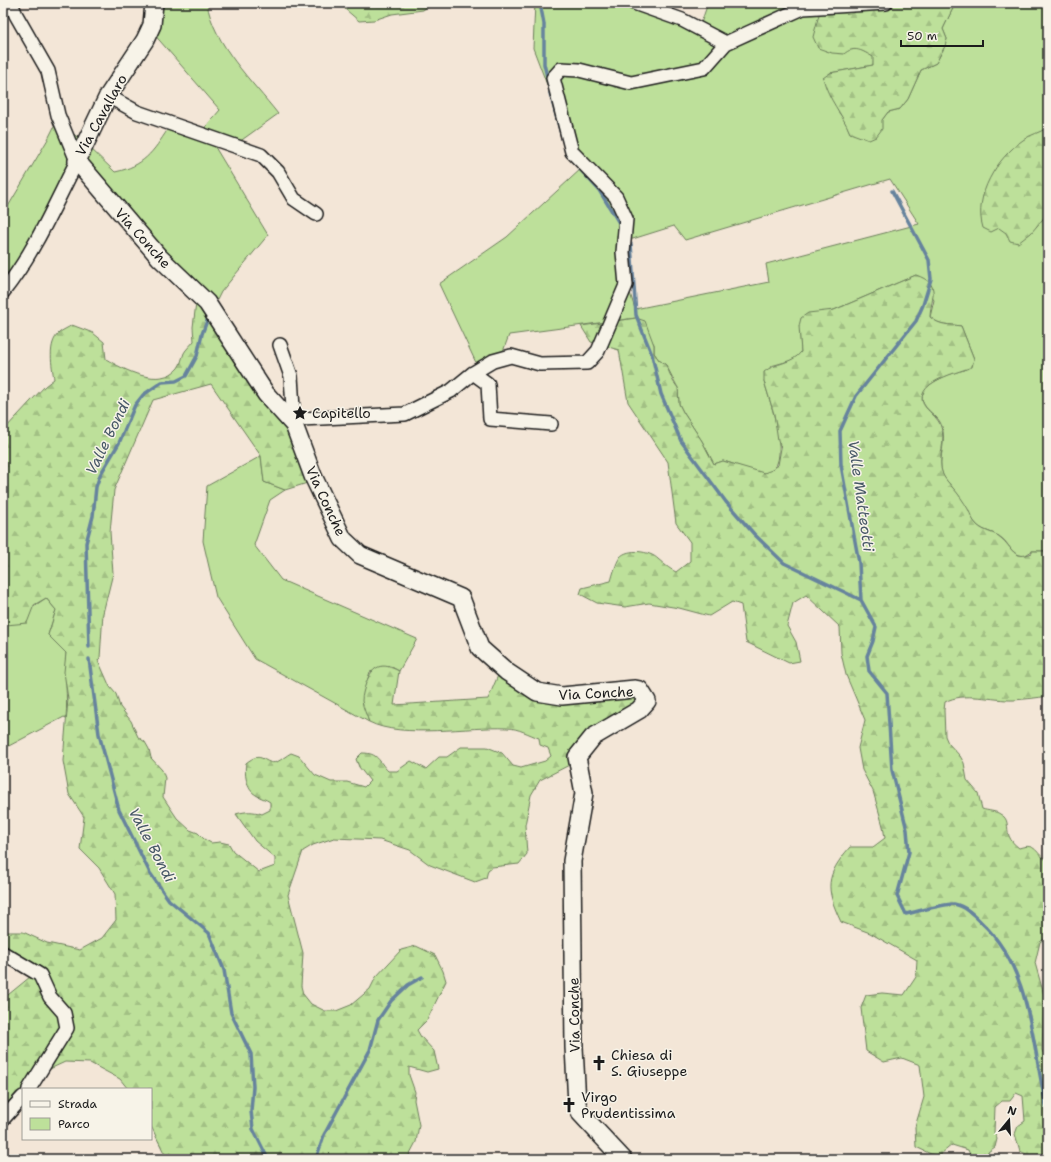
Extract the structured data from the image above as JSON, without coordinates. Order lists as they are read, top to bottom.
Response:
{
  "streets": {
    "street": ["Via Cavallaro", "Via Conche"]
  },
  "crossings": [
    ["Via Cavallaro", "Via Conche"]
  ],
  "water": ["Valle Bondi", "Valle Matteotti"],
  "places": {
    "place": ["Capitello"],
    "church": ["Chiesa di S. Giuseppe", "Virgo Prudentissima"]
  },
  "legend": ["Strada", "Parco"],
  "scale_bar": "50 m",
  "north": "top"
}
